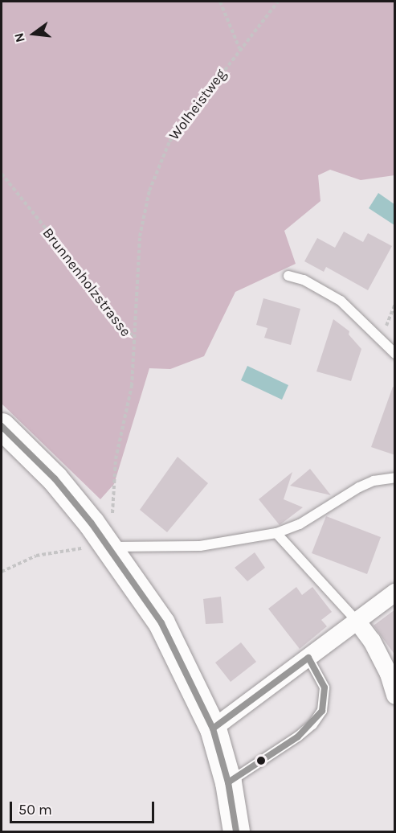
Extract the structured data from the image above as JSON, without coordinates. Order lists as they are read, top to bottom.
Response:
{
  "streets": {
    "path": ["Wolheistweg", "Brunnenholzstrasse"]
  },
  "crossings": [
    ["Wolheistweg", "Brunnenholzstrasse"]
  ],
  "scale_bar": "50 m",
  "north": "left"
}
